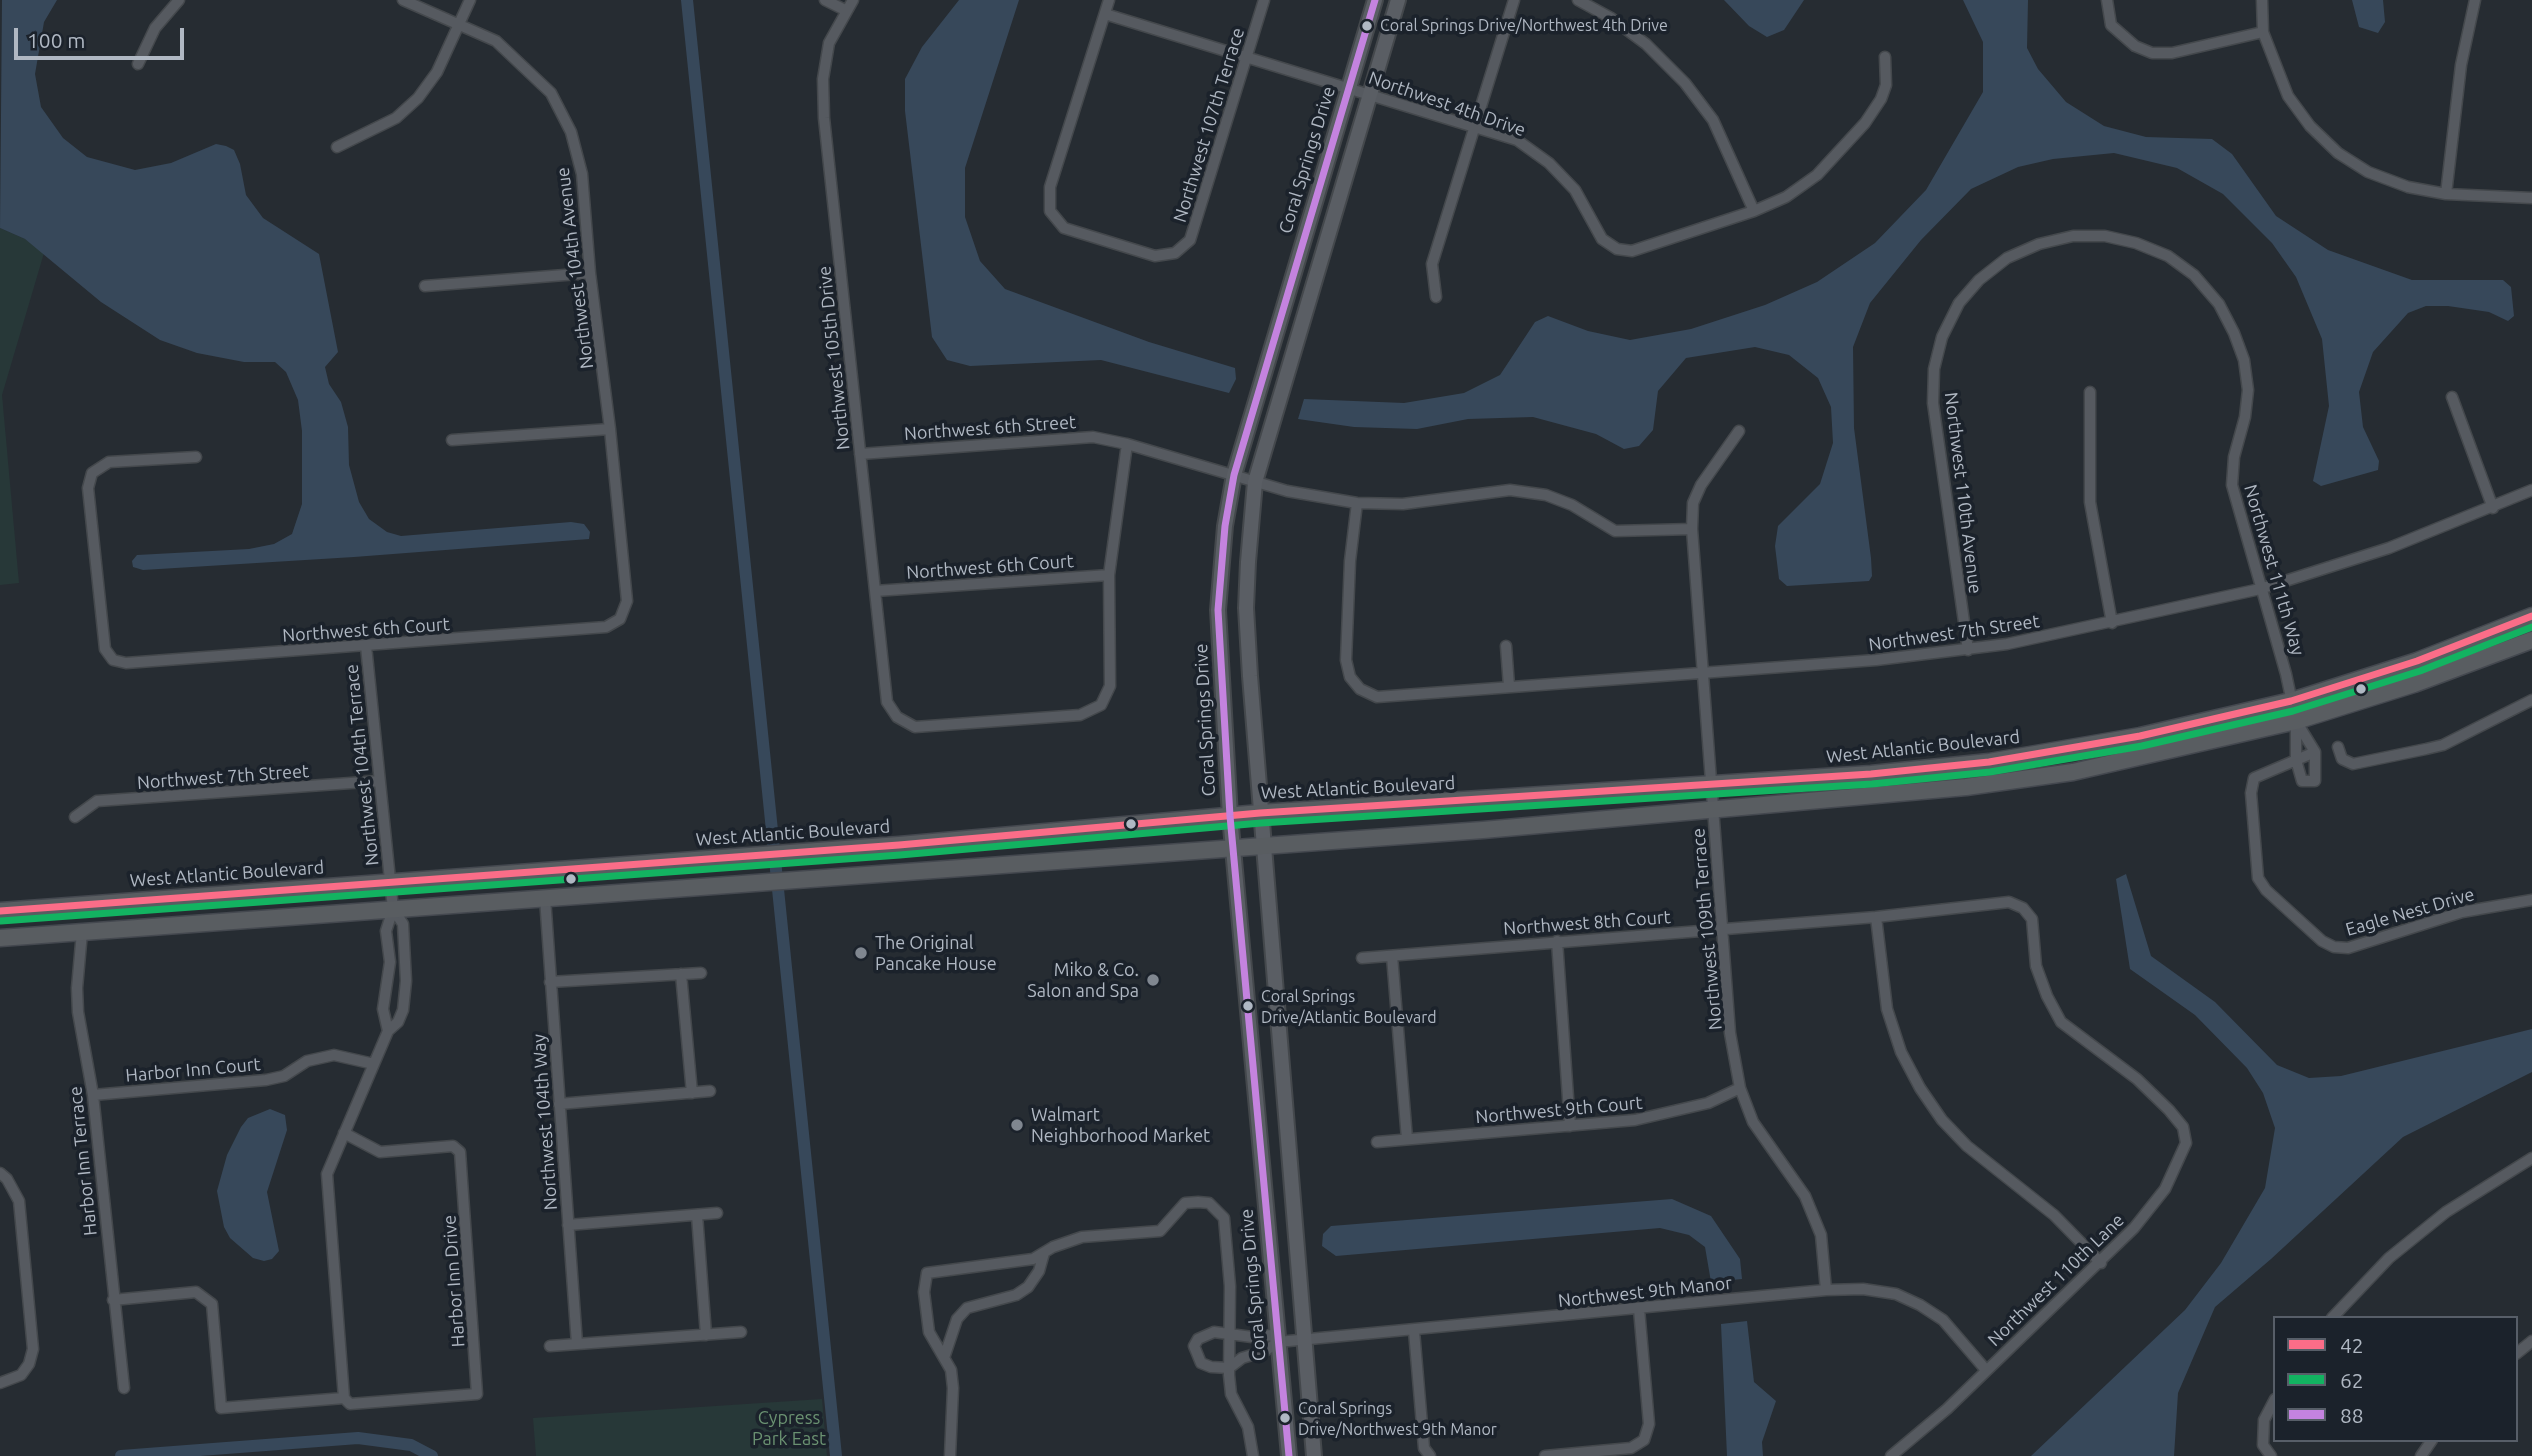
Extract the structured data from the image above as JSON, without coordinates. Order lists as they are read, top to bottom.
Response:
{
  "streets": {
    "main road": ["Coral Springs Drive", "West Atlantic Boulevard"],
    "street": [
      "Northwest 4th Drive",
      "Northwest 107th Terrace",
      "Northwest 104th Avenue",
      "Northwest 105th Drive",
      "Northwest 6th Street",
      "Northwest 110th Avenue",
      "Northwest 6th Court",
      "Northwest 111th Way",
      "Northwest 7th Street",
      "Northwest 104th Terrace",
      "Eagle Nest Drive",
      "Northwest 8th Court",
      "Northwest 109th Terrace",
      "Harbor Inn Court",
      "Northwest 9th Court",
      "Northwest 104th Way",
      "Harbor Inn Terrace",
      "Northwest 110th Lane",
      "Harbor Inn Drive",
      "Northwest 9th Manor"
    ]
  },
  "crossings": [
    ["Northwest 4th Drive", "Northwest 107th Terrace"],
    ["Northwest 4th Drive", "Coral Springs Drive"],
    ["Coral Springs Drive", "Northwest 6th Street"],
    ["Coral Springs Drive", "West Atlantic Boulevard"],
    ["Coral Springs Drive", "Northwest 9th Manor"],
    ["Northwest 104th Avenue", "Northwest 6th Court"],
    ["Northwest 105th Drive", "Northwest 6th Street"],
    ["Northwest 105th Drive", "Northwest 6th Court"],
    ["Northwest 6th Street", "Northwest 7th Street"],
    ["Northwest 6th Street", "Northwest 109th Terrace"],
    ["Northwest 110th Avenue", "Northwest 111th Way"],
    ["Northwest 110th Avenue", "Northwest 7th Street"],
    ["Northwest 6th Court", "Northwest 104th Terrace"],
    ["Northwest 111th Way", "Northwest 7th Street"],
    ["Northwest 111th Way", "West Atlantic Boulevard"],
    ["Northwest 7th Street", "Northwest 104th Terrace"],
    ["Northwest 7th Street", "Northwest 109th Terrace"],
    ["West Atlantic Boulevard", "Northwest 104th Terrace"],
    ["West Atlantic Boulevard", "Northwest 109th Terrace"],
    ["Northwest 8th Court", "Northwest 109th Terrace"],
    ["Northwest 8th Court", "Northwest 110th Lane"],
    ["Northwest 109th Terrace", "Northwest 9th Court"],
    ["Northwest 109th Terrace", "Northwest 9th Manor"],
    ["Harbor Inn Court", "Harbor Inn Terrace"],
    ["Harbor Inn Terrace", "Harbor Inn Drive"],
    ["Northwest 110th Lane", "Northwest 9th Manor"]
  ],
  "parks": ["Cypress Park East"],
  "places": [
    "Coral Springs Drive/Northwest 4th Drive",
    "The Original Pancake House",
    "Miko & Co. Salon and Spa",
    "Coral Springs Drive/Atlantic Boulevard",
    "Walmart Neighborhood Market",
    "Coral Springs Drive/Northwest 9th Manor"
  ],
  "lines": ["transit line 88", "transit line 42", "transit line 62"],
  "legend": ["42", "62", "88"],
  "scale_bar": "100 m"
}
